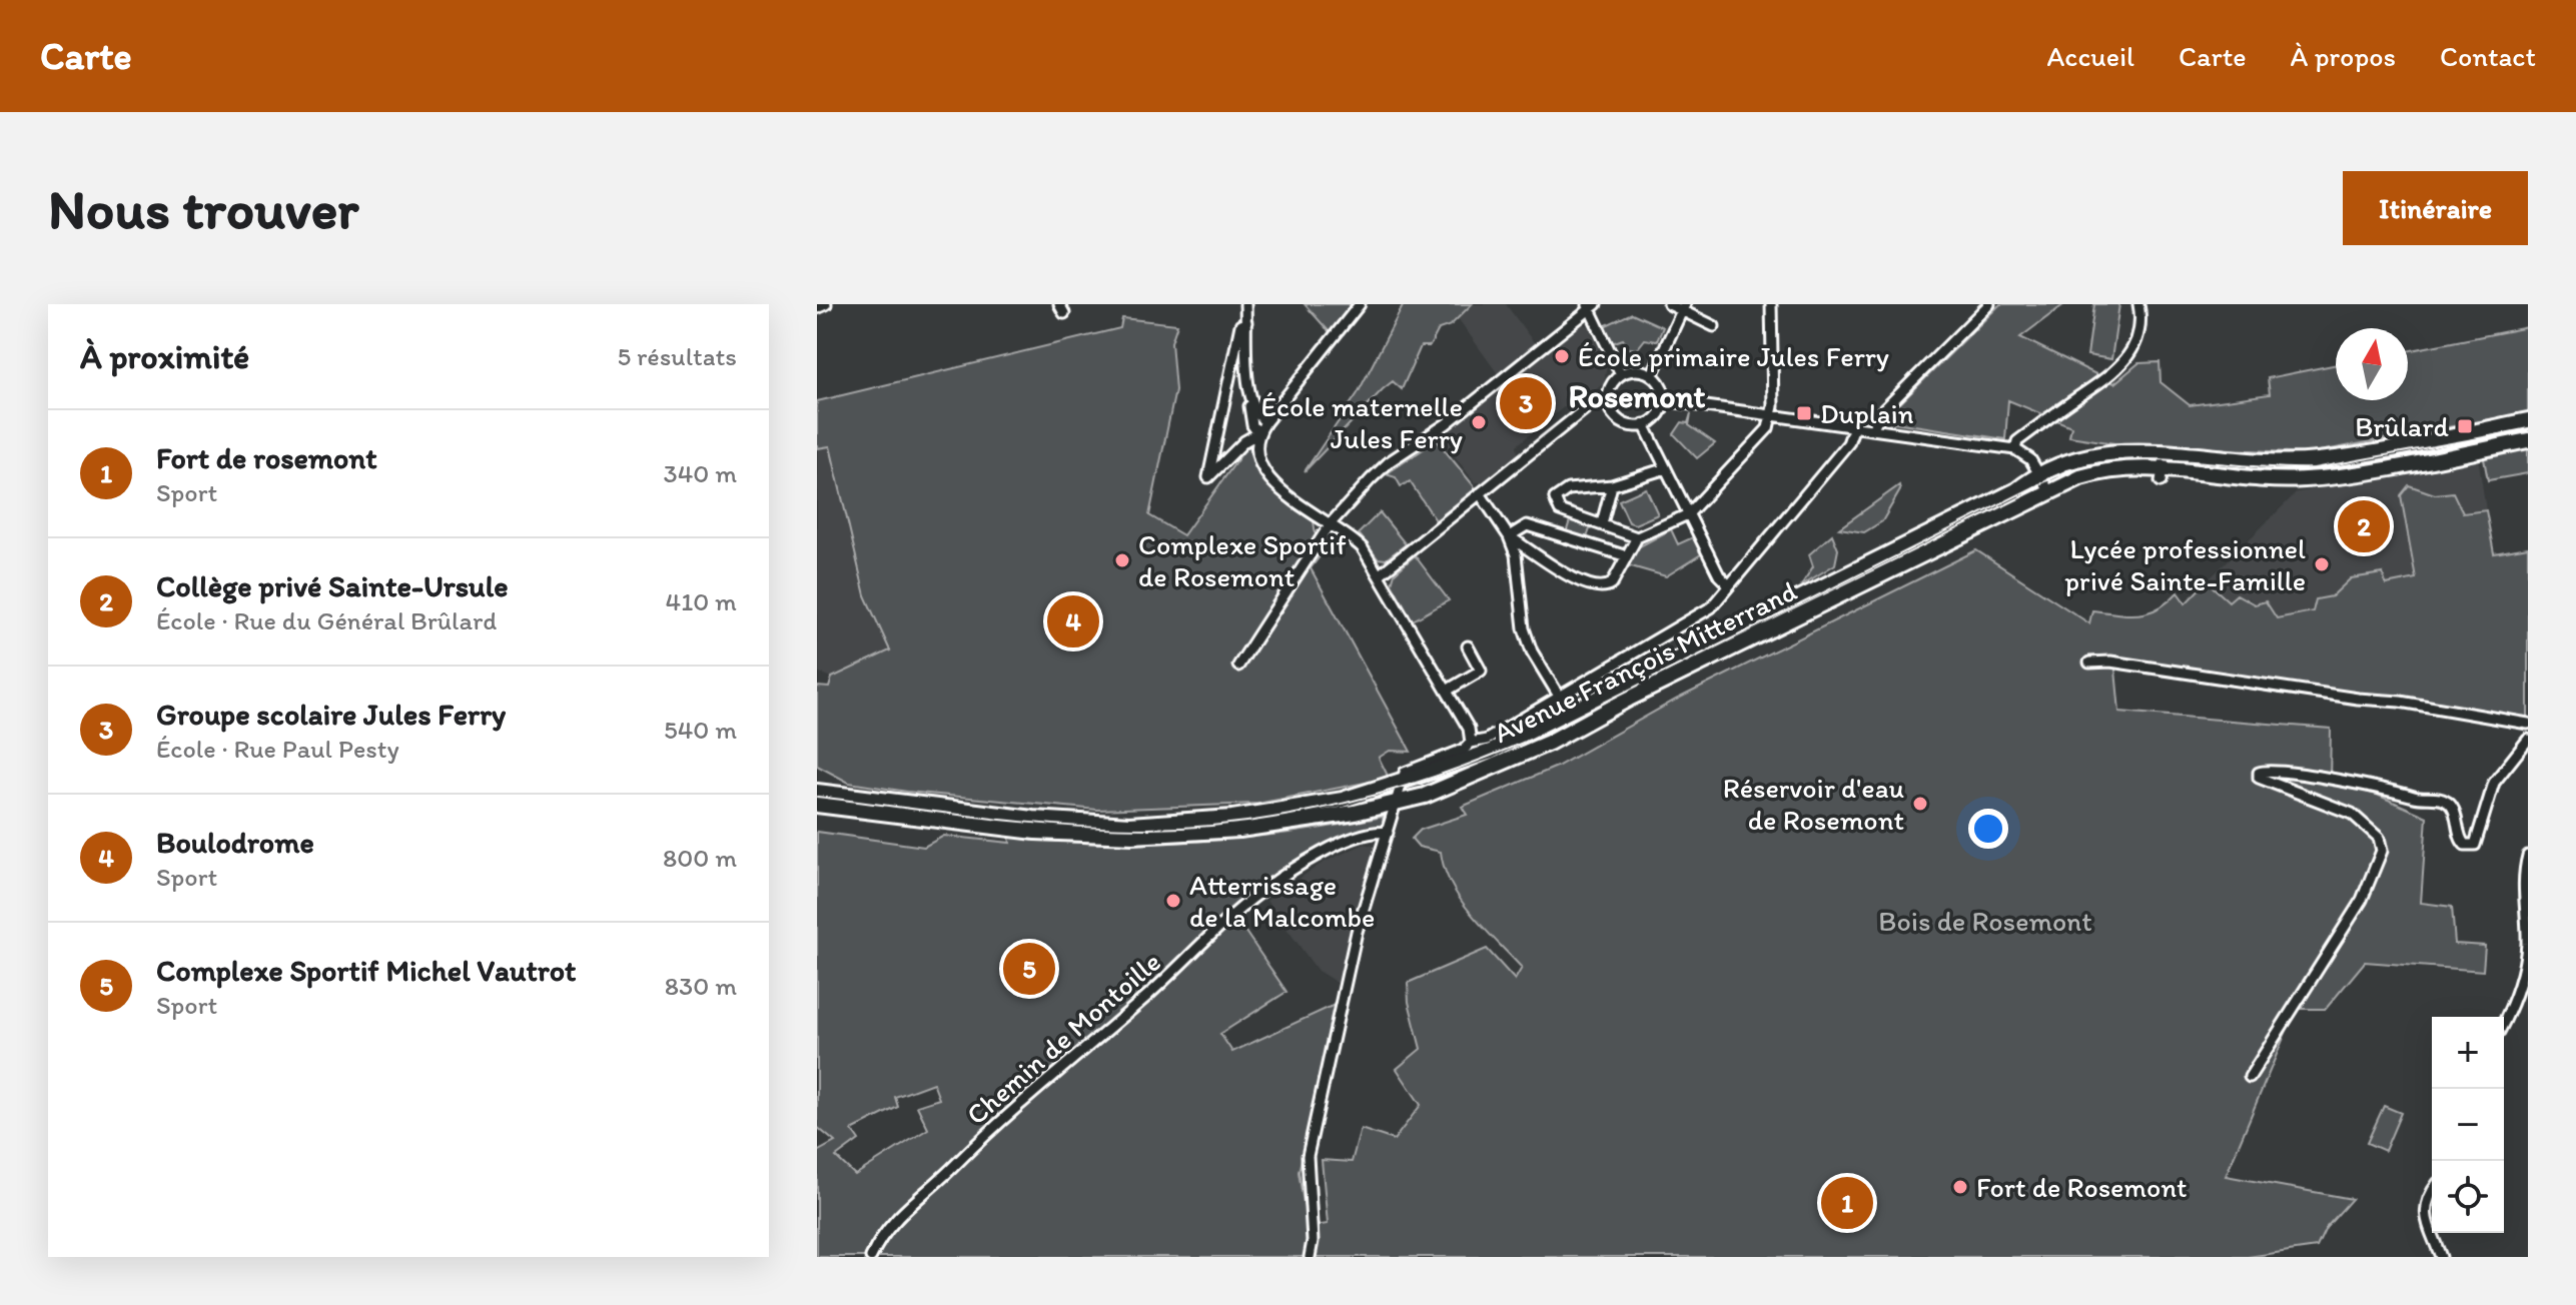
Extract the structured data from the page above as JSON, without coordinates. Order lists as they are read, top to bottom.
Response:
{
  "streets": {
    "main road": ["Avenue François Mitterrand"],
    "street": ["Chemin de Montoille"]
  },
  "districts": ["Rosemont"],
  "parks": ["Bois de Rosemont"],
  "places": {
    "other": [
      "École primaire Jules Ferry",
      "École maternelle Jules Ferry",
      "Complexe Sportif de Rosemont",
      "Lycée professionnel privé Sainte-Famille",
      "Réservoir d'eau de Rosemont",
      "Atterrissage de la Malcombe",
      "Fort de Rosemont"
    ],
    "transit": ["Duplain", "Brûlard"]
  },
  "north": "top",
  "page": {
    "header": "Carte",
    "nav": [
      "Accueil",
      "Carte",
      "À propos",
      "Contact"
    ],
    "buttons": "Itinéraire",
    "title": "Nous trouver",
    "heading": ["À proximité", "5 résultats"],
    "pins": [
      "3",
      "2",
      "4",
      "5",
      "1"
    ],
    "list": [
      {
        "mark": "1",
        "name": "Fort de rosemont",
        "note": "Sport",
        "value": "340 m"
      },
      {
        "mark": "2",
        "name": "Collège privé Sainte-Ursule",
        "note": "École · Rue du Général Brûlard",
        "value": "410 m"
      },
      {
        "mark": "3",
        "name": "Groupe scolaire Jules Ferry",
        "note": "École · Rue Paul Pesty",
        "value": "540 m"
      },
      {
        "mark": "4",
        "name": "Boulodrome",
        "note": "Sport",
        "value": "800 m"
      },
      {
        "mark": "5",
        "name": "Complexe Sportif Michel Vautrot",
        "note": "Sport",
        "value": "830 m"
      }
    ],
    "map_buttons": ["+", "−"]
  }
}
